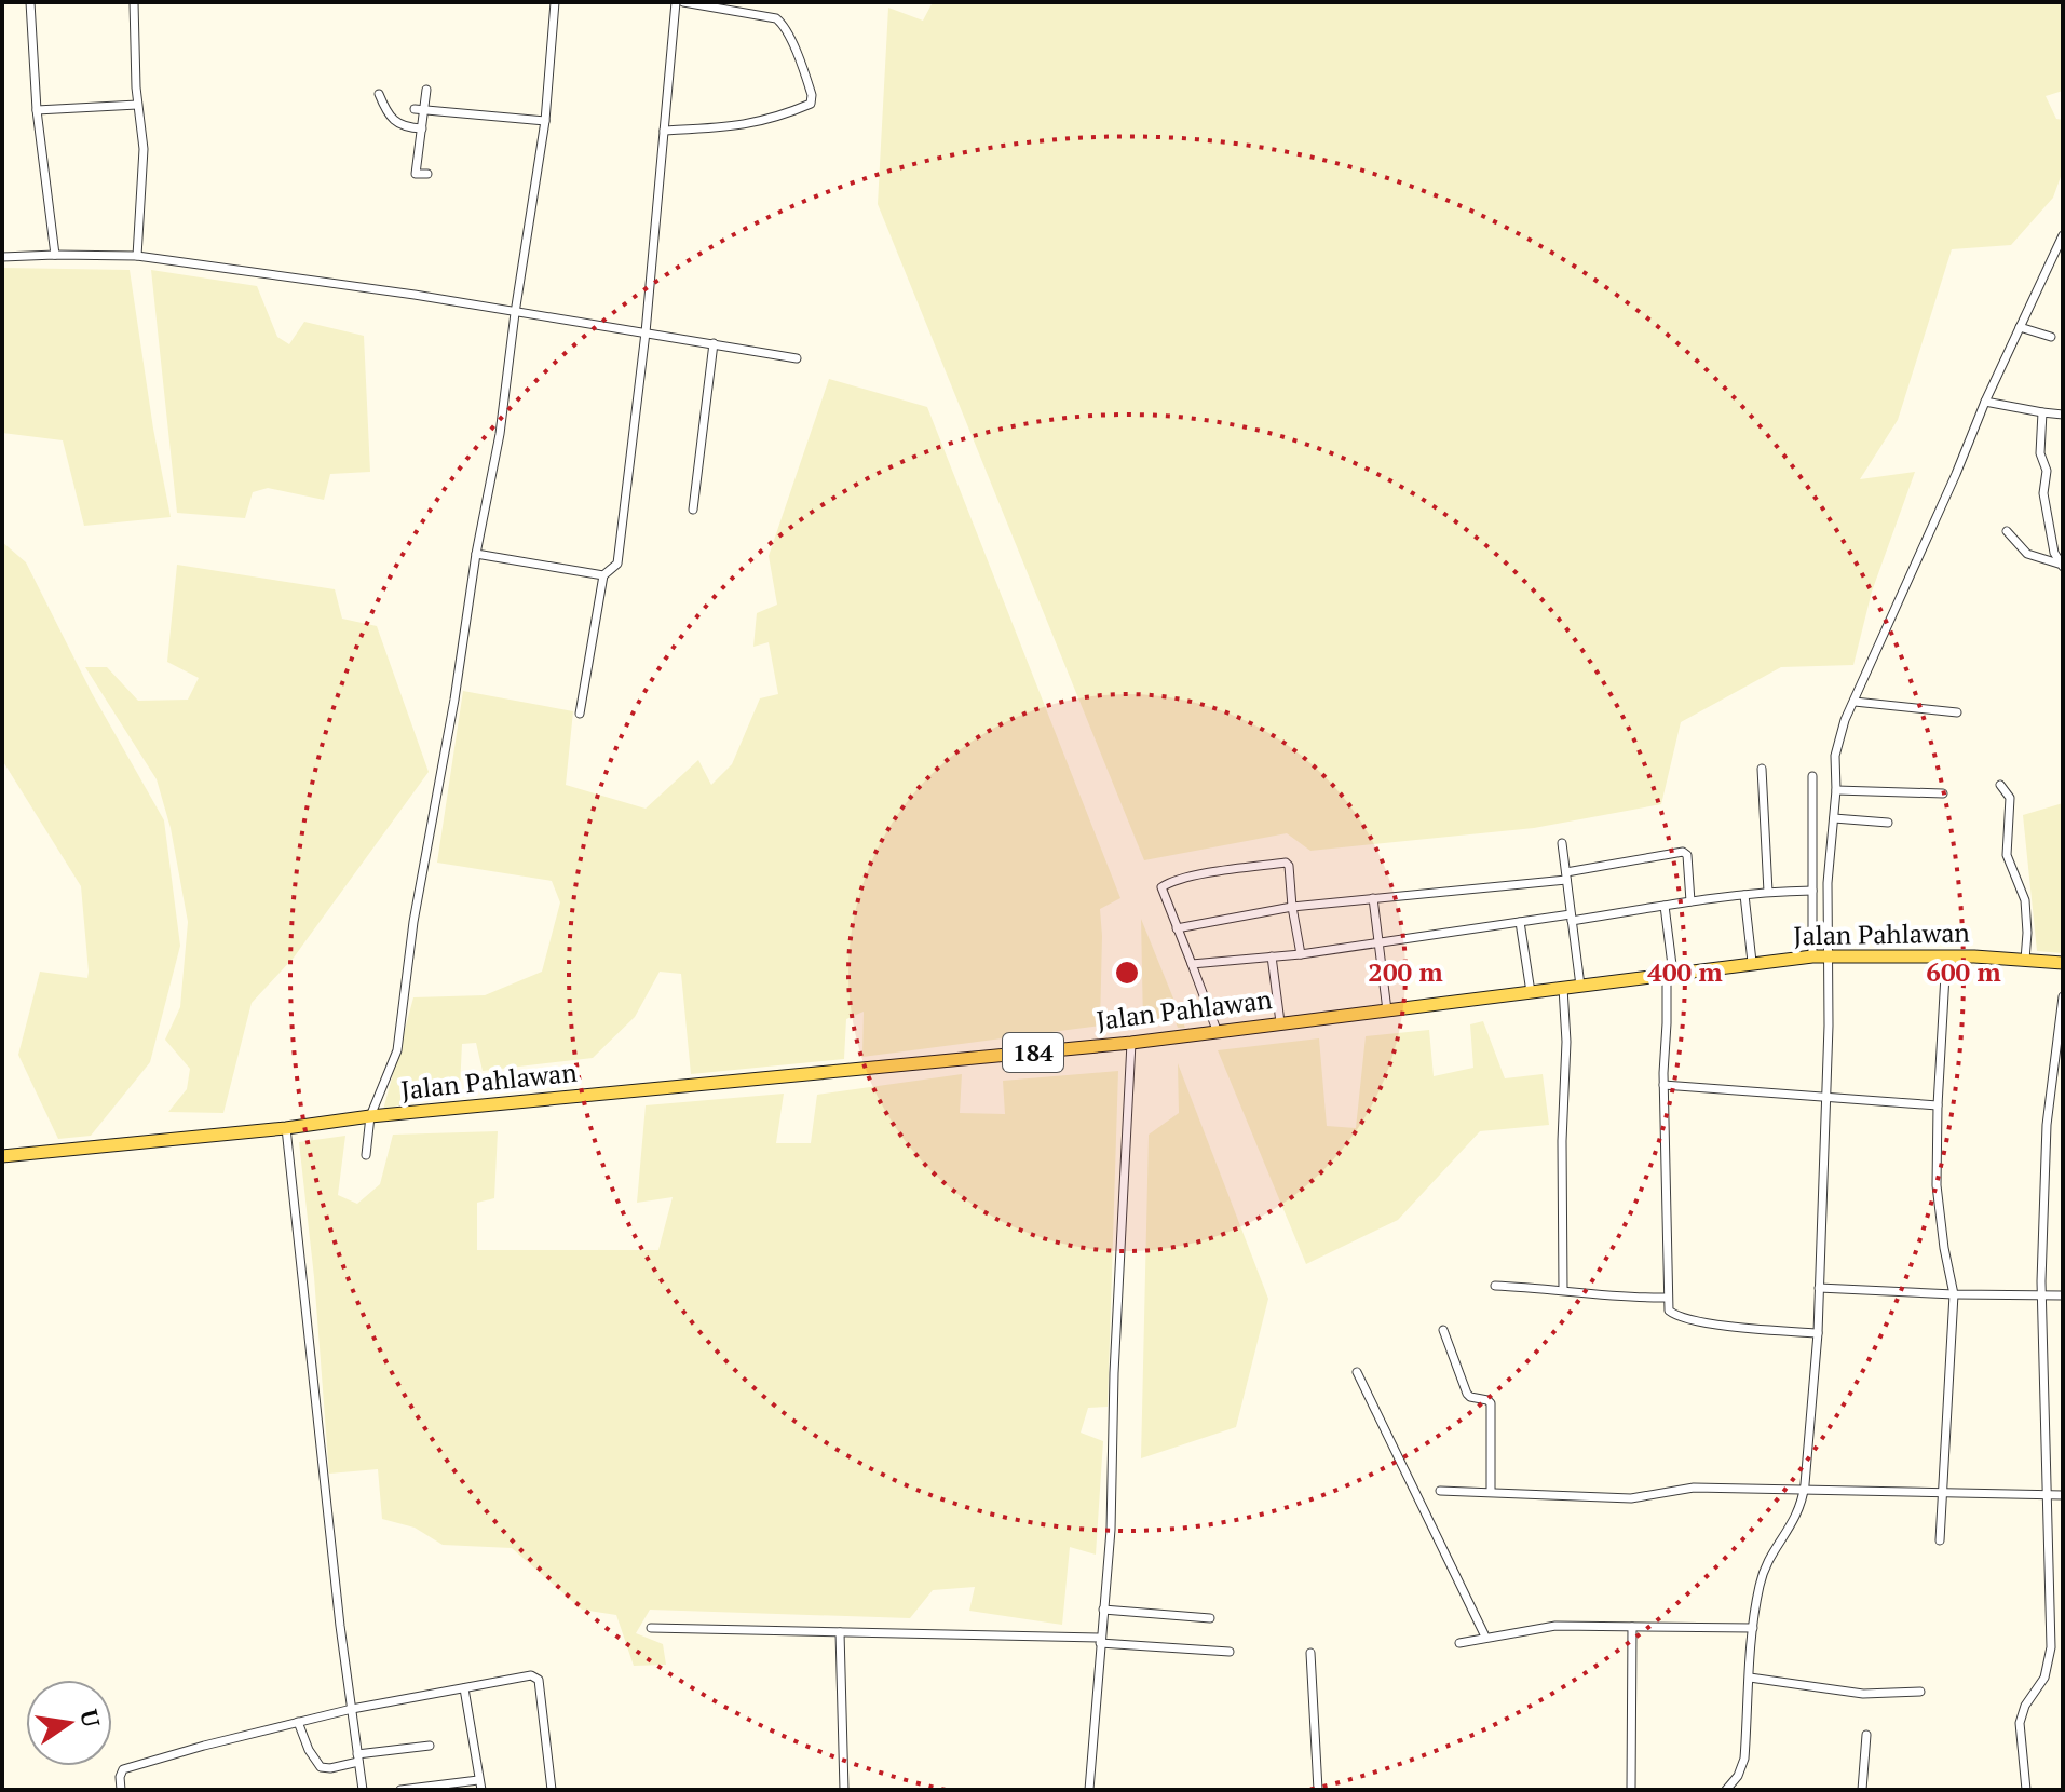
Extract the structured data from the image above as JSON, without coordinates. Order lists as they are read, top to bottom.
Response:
{
  "streets": {
    "main road": ["Jalan Pahlawan", "184"]
  },
  "north": "right",
  "rings": ["200 m", "400 m", "600 m"]
}
